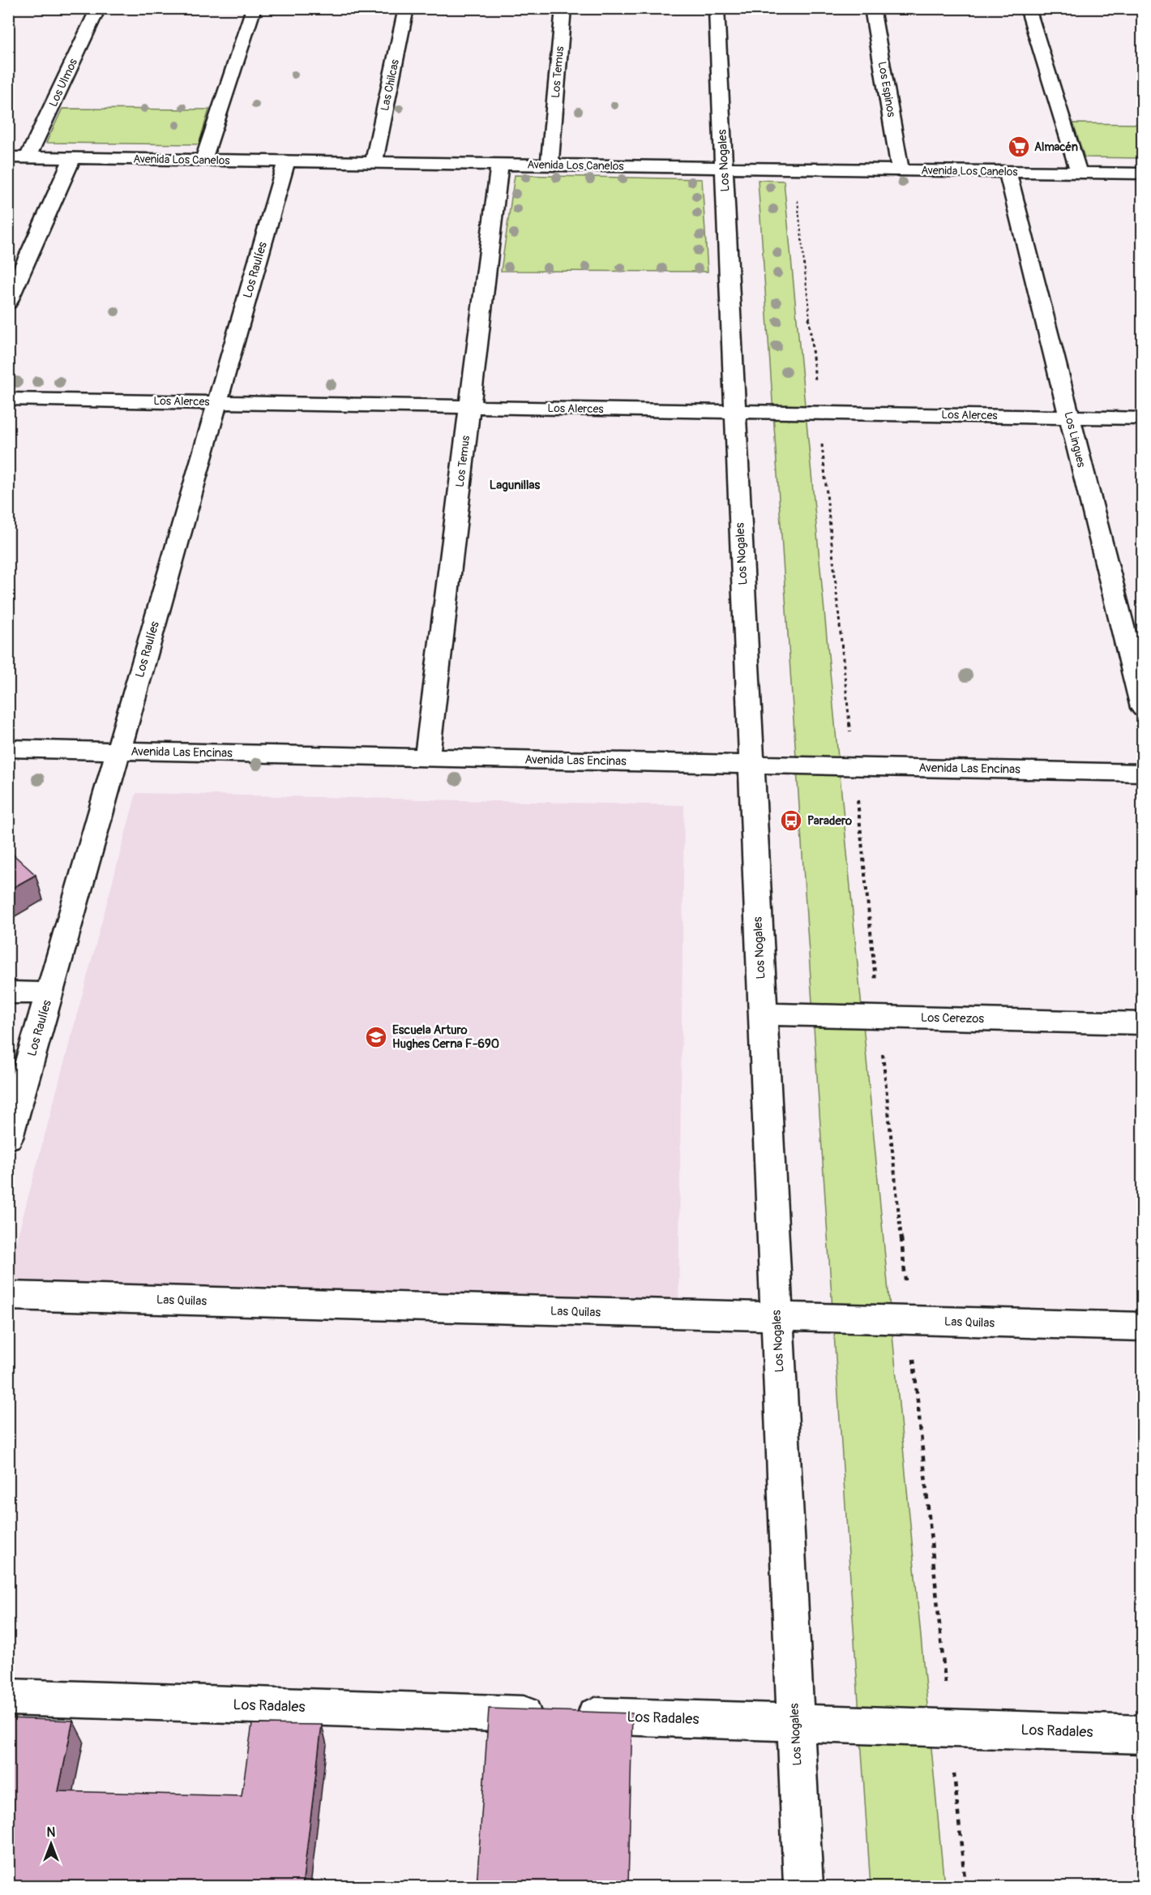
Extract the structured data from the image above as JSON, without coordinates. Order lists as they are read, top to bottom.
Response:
{
  "streets": {
    "street": [
      "Los Temus",
      "Los Ulmos",
      "Las Chilcas",
      "Los Espinos",
      "Avenida Los Canelos",
      "Los Nogales",
      "Los Raulíes",
      "Los Alerces",
      "Los Lingues",
      "Avenida Las Encinas",
      "Los Cerezos",
      "Las Quilas",
      "Los Radales"
    ]
  },
  "crossings": [
    ["Los Temus", "Avenida Los Canelos"],
    ["Los Temus", "Los Alerces"],
    ["Los Temus", "Avenida Las Encinas"],
    ["Los Ulmos", "Avenida Los Canelos"],
    ["Las Chilcas", "Avenida Los Canelos"],
    ["Los Espinos", "Avenida Los Canelos"],
    ["Avenida Los Canelos", "Los Nogales"],
    ["Avenida Los Canelos", "Los Raulíes"],
    ["Avenida Los Canelos", "Los Lingues"],
    ["Los Nogales", "Los Alerces"],
    ["Los Nogales", "Avenida Las Encinas"],
    ["Los Nogales", "Los Cerezos"],
    ["Los Nogales", "Las Quilas"],
    ["Los Nogales", "Los Radales"],
    ["Los Raulíes", "Los Alerces"],
    ["Los Raulíes", "Avenida Las Encinas"],
    ["Los Alerces", "Los Lingues"]
  ],
  "districts": ["Lagunillas"],
  "places": {
    "supermarket": ["Almacén"],
    "bus stop": ["Paradero"],
    "school or university": ["Escuela Arturo Hughes Cerna F-690"]
  },
  "north": "top"
}
